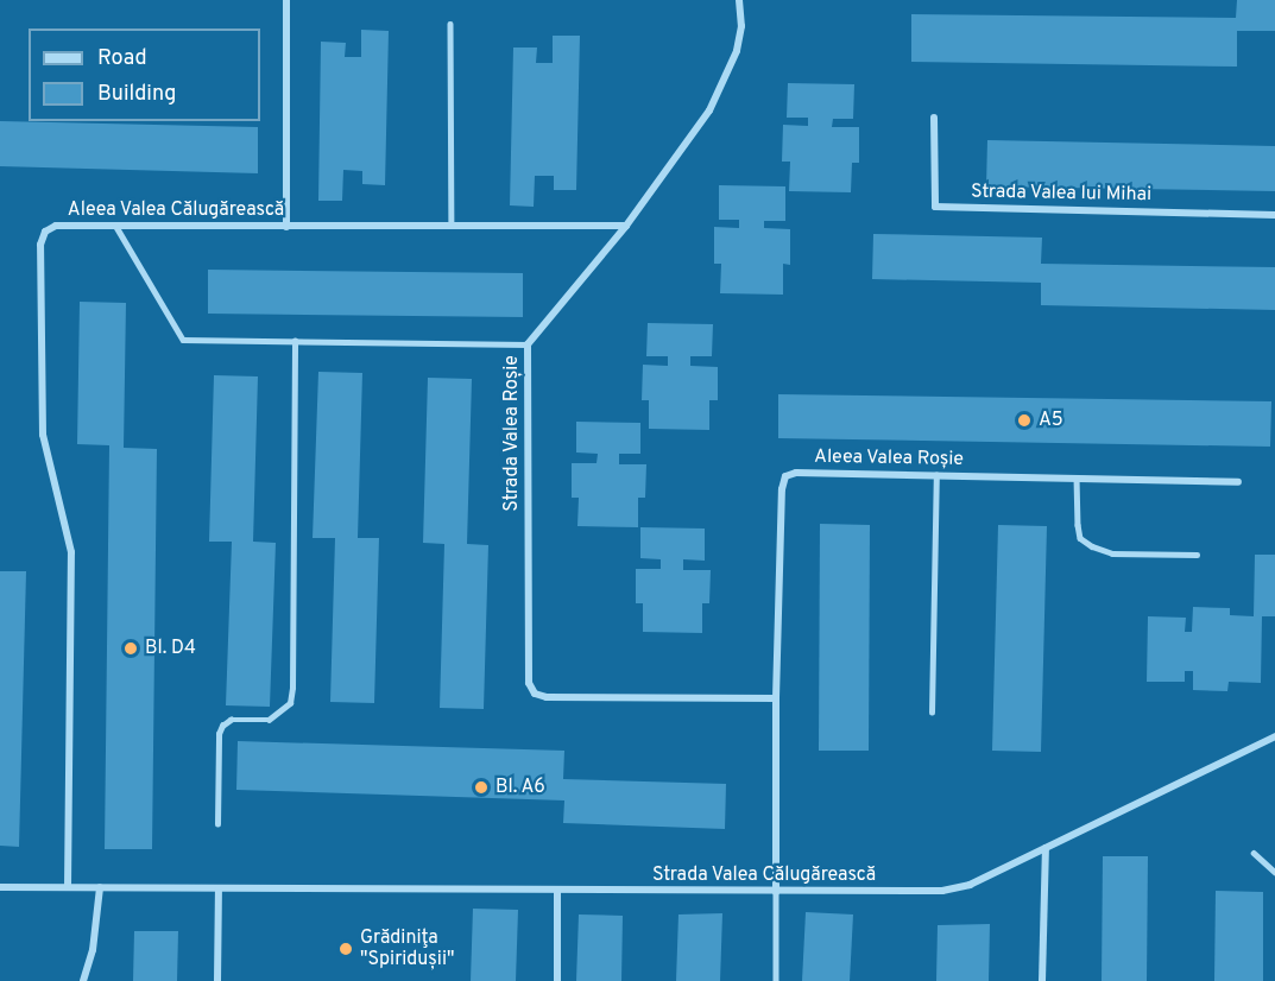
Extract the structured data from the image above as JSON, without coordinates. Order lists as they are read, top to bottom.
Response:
{
  "streets": {
    "street": [
      "Strada Valea lui Mihai",
      "Aleea Valea Călugărească",
      "Strada Valea Roșie",
      "Aleea Valea Roșie",
      "Strada Valea Călugărească"
    ]
  },
  "crossings": [
    ["Aleea Valea Călugărească", "Strada Valea Roșie"],
    ["Aleea Valea Călugărească", "Strada Valea Călugărească"],
    ["Strada Valea Roșie", "Aleea Valea Roșie"],
    ["Aleea Valea Roșie", "Strada Valea Călugărească"]
  ],
  "places": [
    "A5",
    "Bl. D4",
    "Bl. A6",
    "Grădiniţa \"Spiridușii\""
  ],
  "legend": ["Road", "Building"]
}
